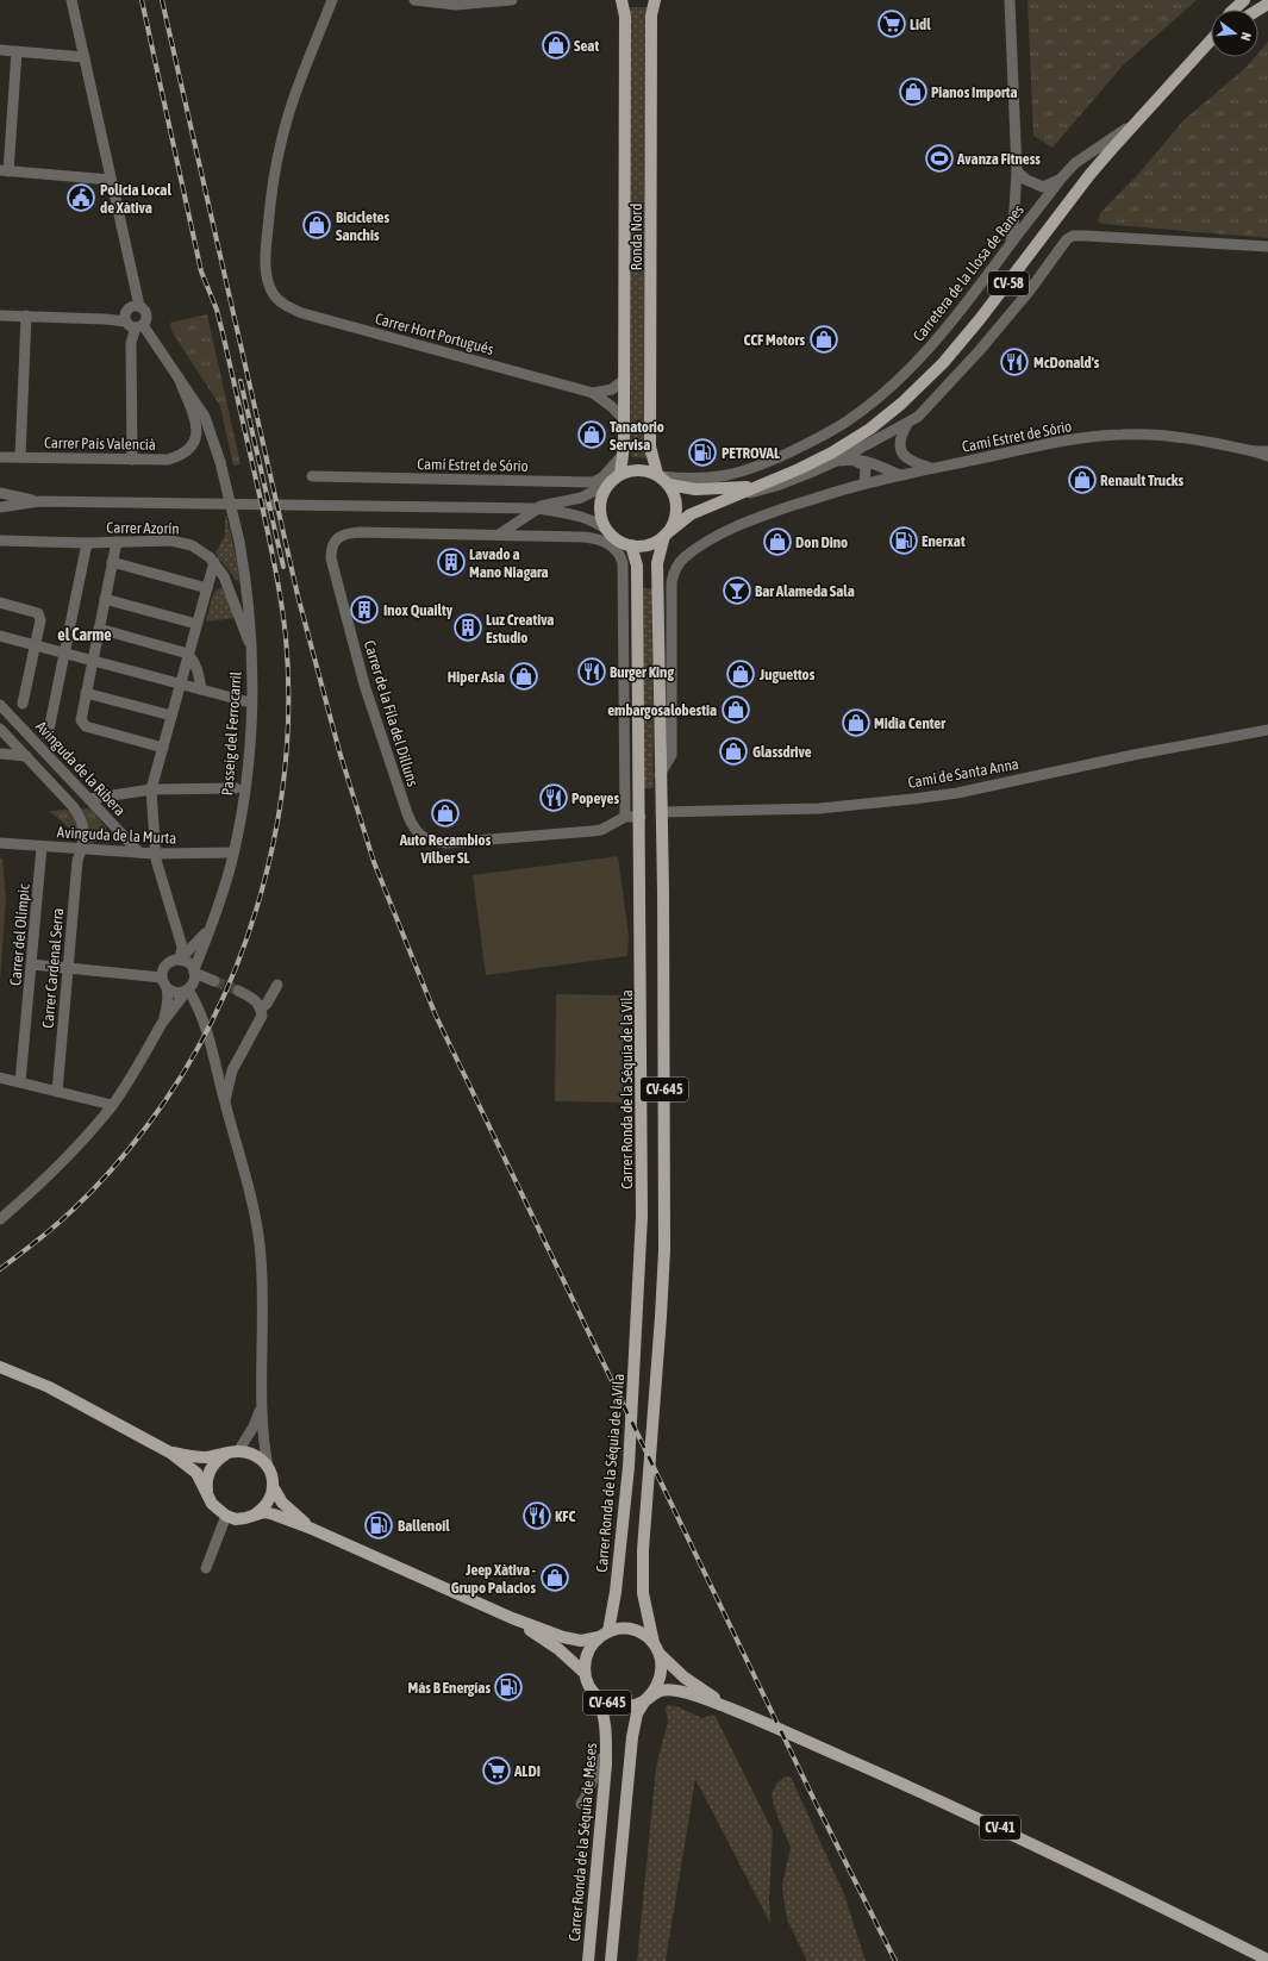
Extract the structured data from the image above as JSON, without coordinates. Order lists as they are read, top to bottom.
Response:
{
  "streets": {
    "main road": [
      "Ronda Nord",
      "CV-58",
      "Carrer Ronda de la Séquia de la Vila",
      "CV-645",
      "CV-41",
      "Carrer Ronda de la Séquia de Meses"
    ],
    "street": [
      "Carretera de la Llosa de Ranes",
      "Carrer Hort Portugués",
      "Camí Estret de Sório",
      "Carrer País Valencià",
      "Carrer Azorín",
      "Carrer de la Fila del Dilluns",
      "Passeig del Ferrocarril",
      "Avinguda de la Ribera",
      "Camí de Santa Anna",
      "Avinguda de la Murta",
      "Carrer del Olímpic",
      "Carrer Cardenal Serra"
    ]
  },
  "crossings": [
    ["Ronda Nord", "Carretera de la Llosa de Ranes"],
    ["Ronda Nord", "CV-58"],
    ["Ronda Nord", "Carrer Hort Portugués"],
    ["Ronda Nord", "Camí Estret de Sório"],
    ["Ronda Nord", "Carrer Ronda de la Séquia de la Vila"],
    ["Ronda Nord", "CV-645"],
    ["Carretera de la Llosa de Ranes", "CV-58"],
    ["Carretera de la Llosa de Ranes", "Carrer Ronda de la Séquia de la Vila"],
    ["Carretera de la Llosa de Ranes", "CV-645"],
    ["CV-58", "Carrer Ronda de la Séquia de la Vila"],
    ["CV-58", "CV-645"],
    ["Camí Estret de Sório", "CV-645"],
    ["Carrer País Valencià", "Passeig del Ferrocarril"],
    ["Carrer Azorín", "Passeig del Ferrocarril"],
    ["Passeig del Ferrocarril", "Avinguda de la Murta"],
    ["Avinguda de la Ribera", "Avinguda de la Murta"],
    ["Avinguda de la Ribera", "Carrer Cardenal Serra"],
    ["Camí de Santa Anna", "CV-645"],
    ["Avinguda de la Murta", "Carrer del Olímpic"],
    ["Avinguda de la Murta", "Carrer Cardenal Serra"],
    ["Carrer Ronda de la Séquia de la Vila", "CV-645"],
    ["Carrer Ronda de la Séquia de la Vila", "CV-41"],
    ["Carrer Ronda de la Séquia de la Vila", "Carrer Ronda de la Séquia de Meses"],
    ["CV-645", "CV-41"],
    ["CV-645", "Carrer Ronda de la Séquia de Meses"],
    ["CV-41", "Carrer Ronda de la Séquia de Meses"]
  ],
  "districts": ["el Carme"],
  "places": {
    "supermarket": ["Lidl", "ALDI"],
    "shop": [
      "Seat",
      "Pianos Importa",
      "Bicicletes Sanchis",
      "CCF Motors",
      "Tanatorio Servisa",
      "Renault Trucks",
      "Don Dino",
      "Juguettos",
      "Hiper Asia",
      "embargosalobestia",
      "Midia Center",
      "Glassdrive",
      "Auto Recambios Vilber SL",
      "Jeep Xàtiva - Grupo Palacios"
    ],
    "sports": ["Avanza Fitness"],
    "public building": ["Policia Local de Xàtiva"],
    "restaurant": [
      "McDonald's",
      "Burger King",
      "Popeyes",
      "KFC"
    ],
    "fuel station": [
      "PETROVAL",
      "Enerxat",
      "Ballenoil",
      "Más B Energías"
    ],
    "building": ["Lavado a Mano Niagara", "Inox Quailty", "Luz Creativa Estudio"],
    "bar": ["Bar Alameda Sala"]
  },
  "north": "right"
}
